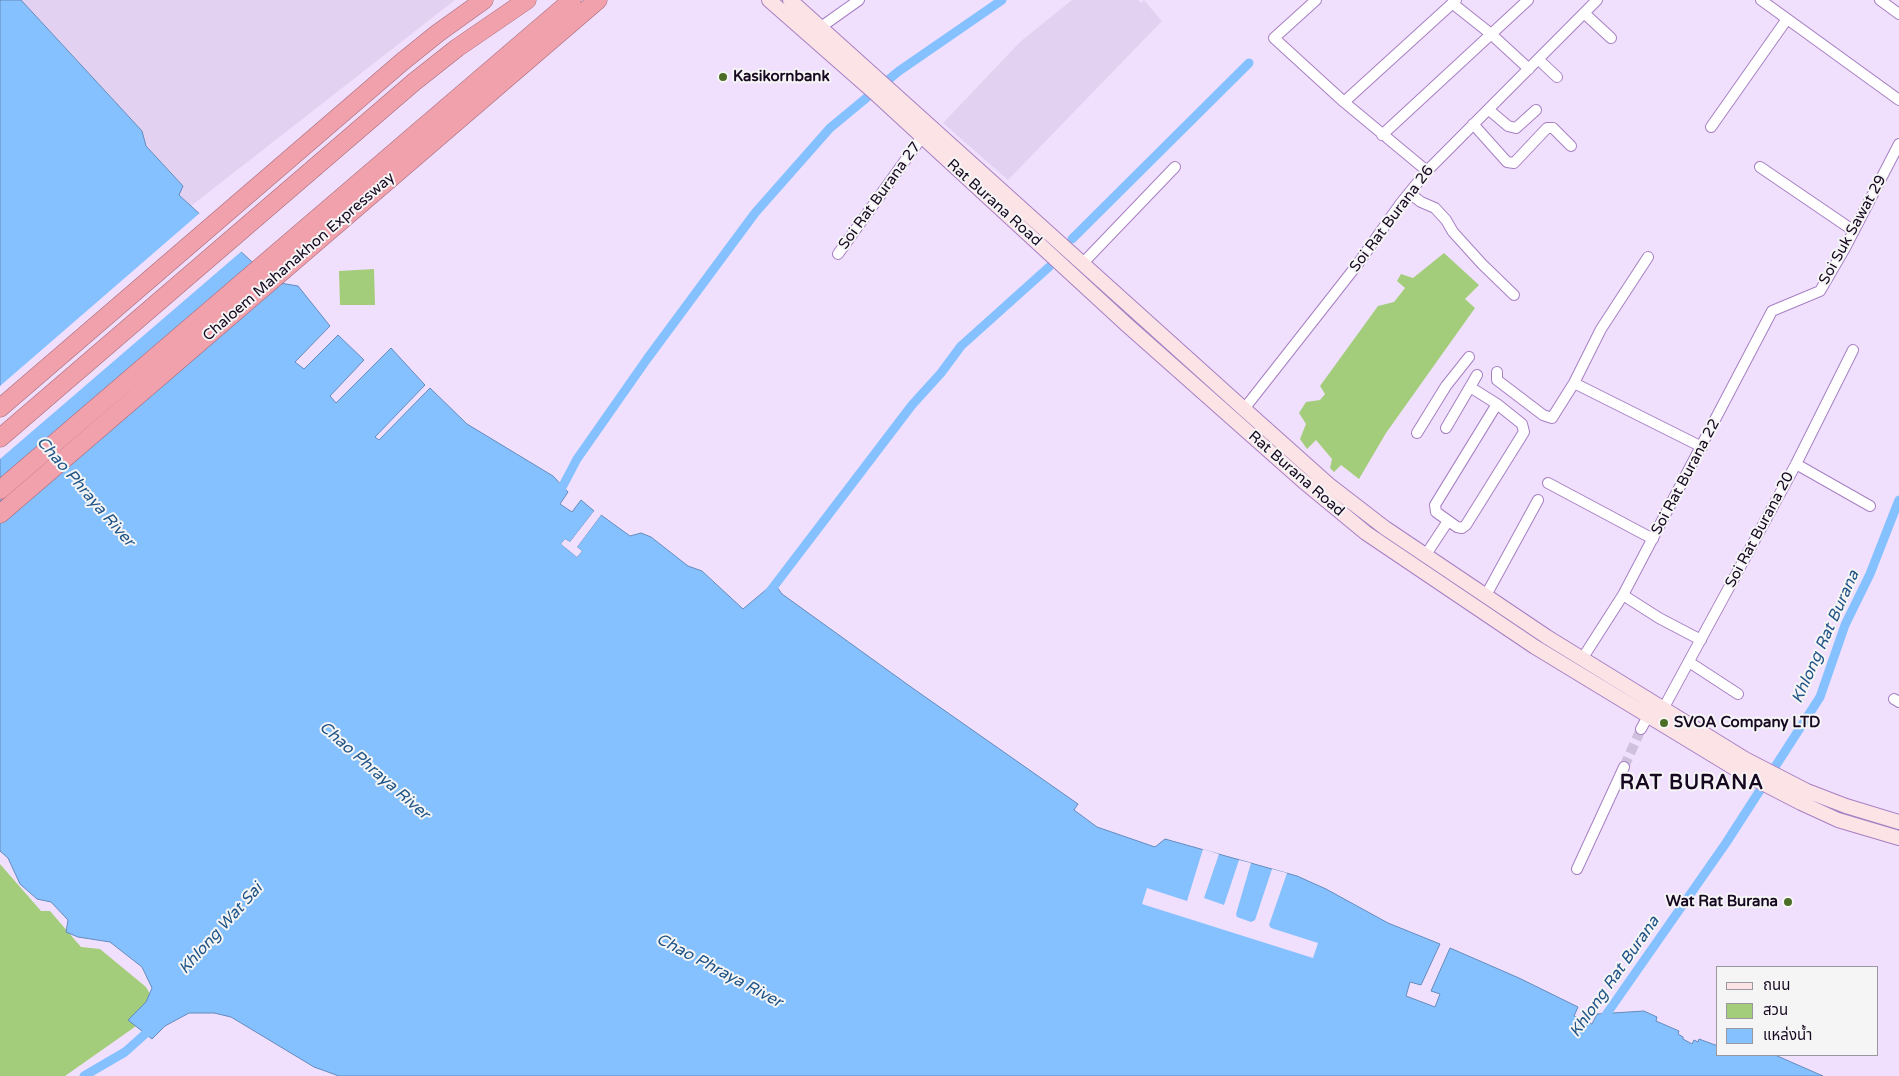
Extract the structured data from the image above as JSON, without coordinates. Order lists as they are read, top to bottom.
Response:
{
  "streets": {
    "highway": ["Chaloem Mahanakhon Expressway"],
    "main road": ["Rat Burana Road"],
    "street": [
      "Soi Rat Burana 27",
      "Soi Rat Burana 26",
      "Soi Suk Sawat 29",
      "Soi Rat Burana 22",
      "Soi Rat Burana 20"
    ]
  },
  "crossings": [
    ["Soi Rat Burana 27", "Rat Burana Road"],
    ["Rat Burana Road", "Soi Rat Burana 26"],
    ["Rat Burana Road", "Soi Rat Burana 22"],
    ["Rat Burana Road", "Soi Rat Burana 20"],
    ["Soi Suk Sawat 29", "Soi Rat Burana 22"]
  ],
  "districts": ["RAT BURANA"],
  "water": ["Chao Phraya River", "Khlong Rat Burana", "Khlong Wat Sai"],
  "places": ["Kasikornbank", "SVOA Company LTD", "Wat Rat Burana"],
  "legend": ["ถนน", "สวน", "แหล่งน้ำ"]
}
